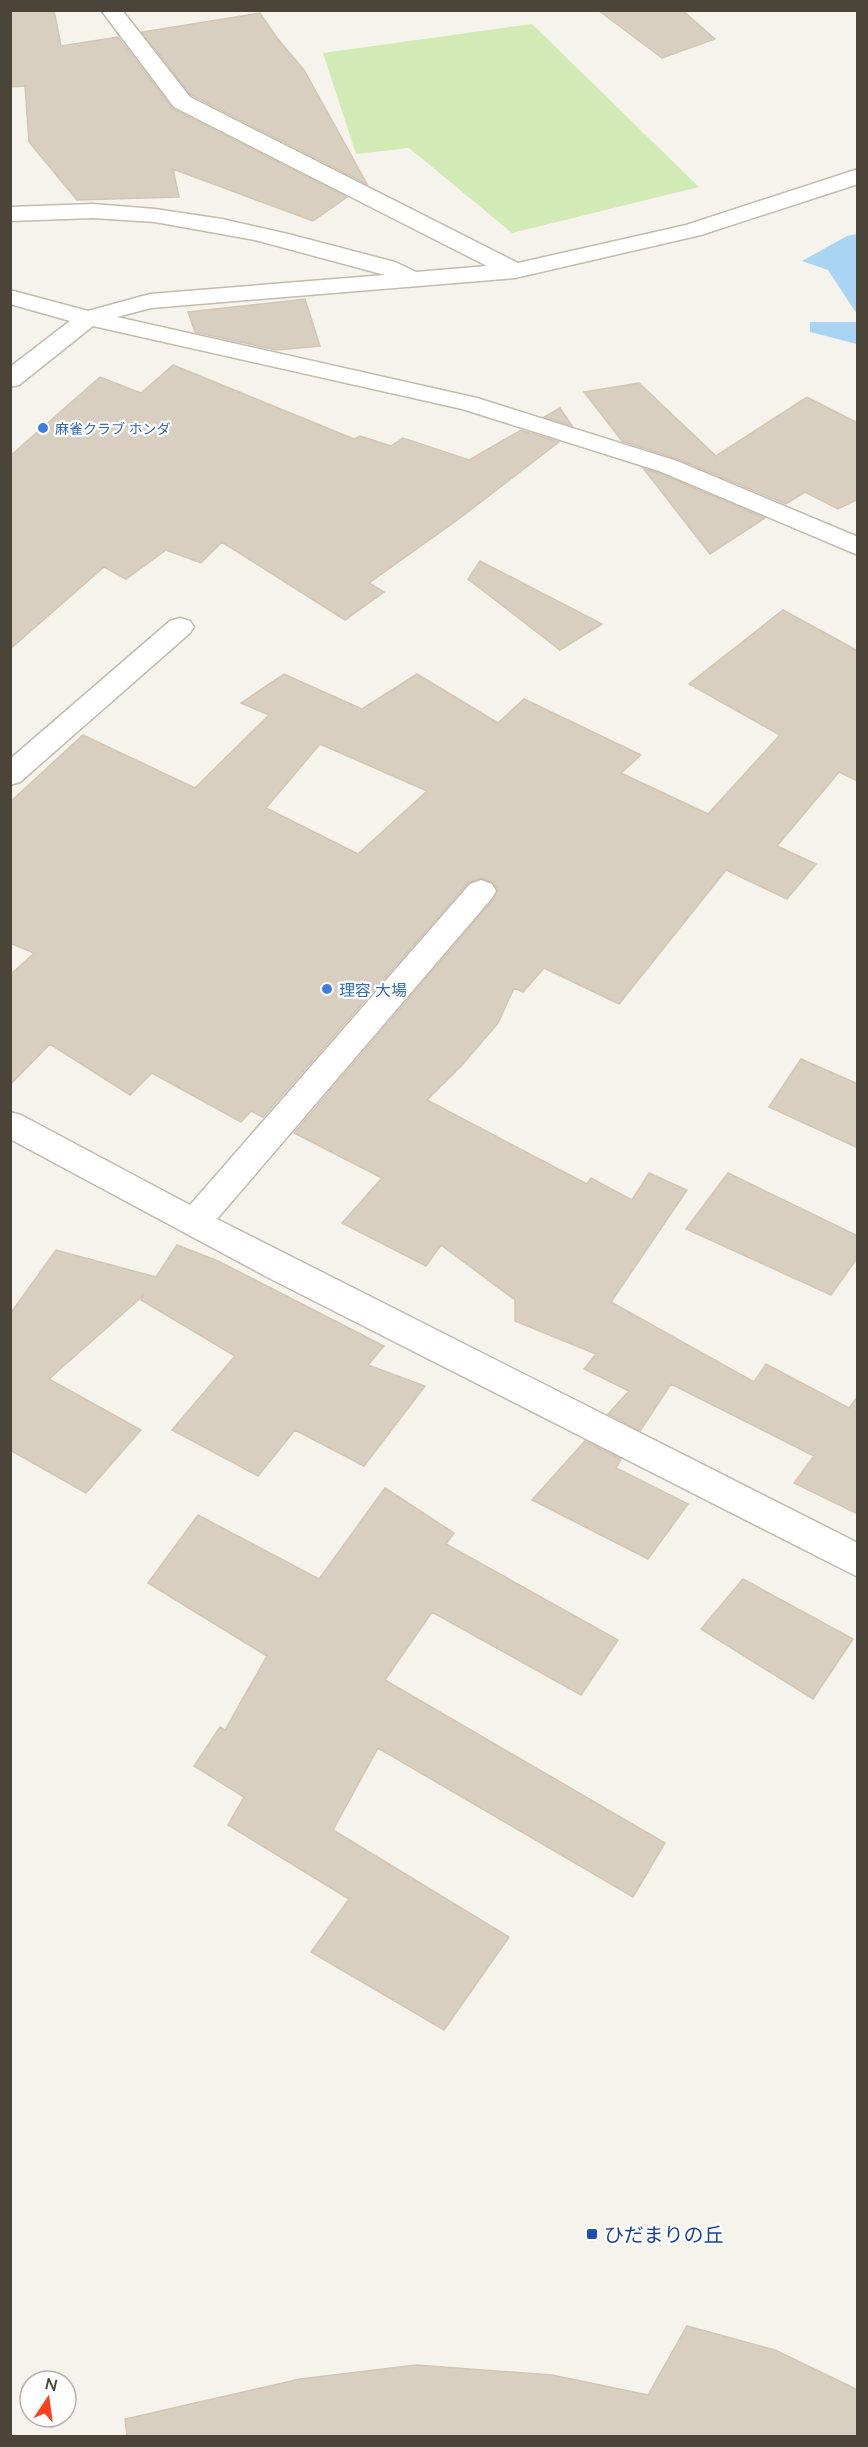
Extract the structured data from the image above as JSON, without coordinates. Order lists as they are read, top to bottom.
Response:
{
  "places": {
    "other": ["麻雀クラブ ホンダ", "理容 大場"],
    "transit": ["ひだまりの丘"]
  },
  "north": "top"
}
